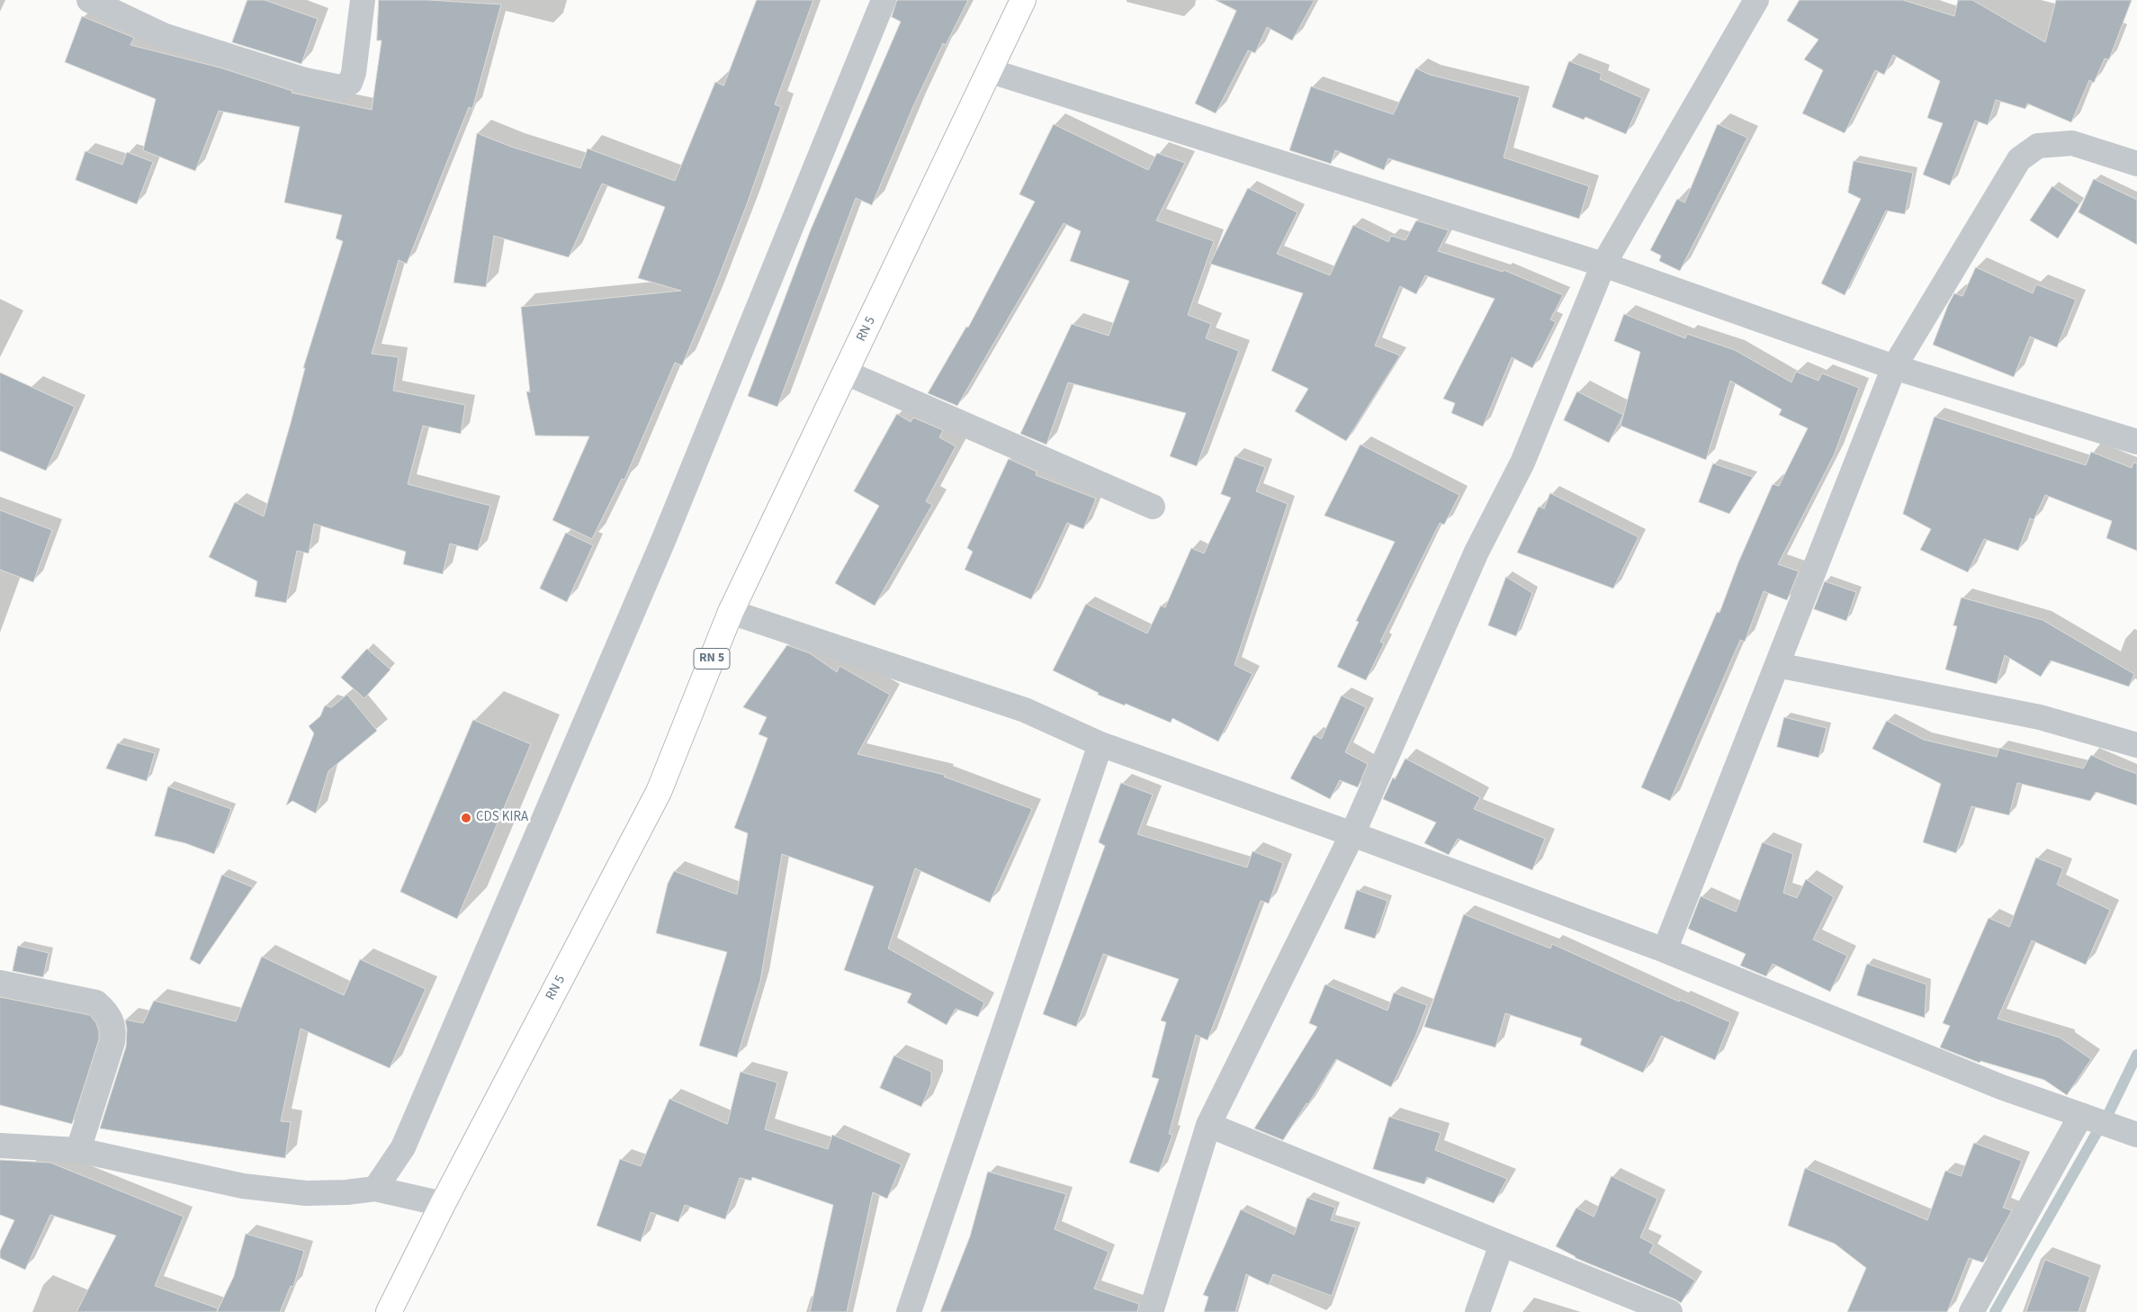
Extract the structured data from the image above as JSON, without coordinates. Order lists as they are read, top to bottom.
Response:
{
  "streets": {
    "main road": ["RN 5"]
  },
  "places": ["CDS KIRA"]
}
